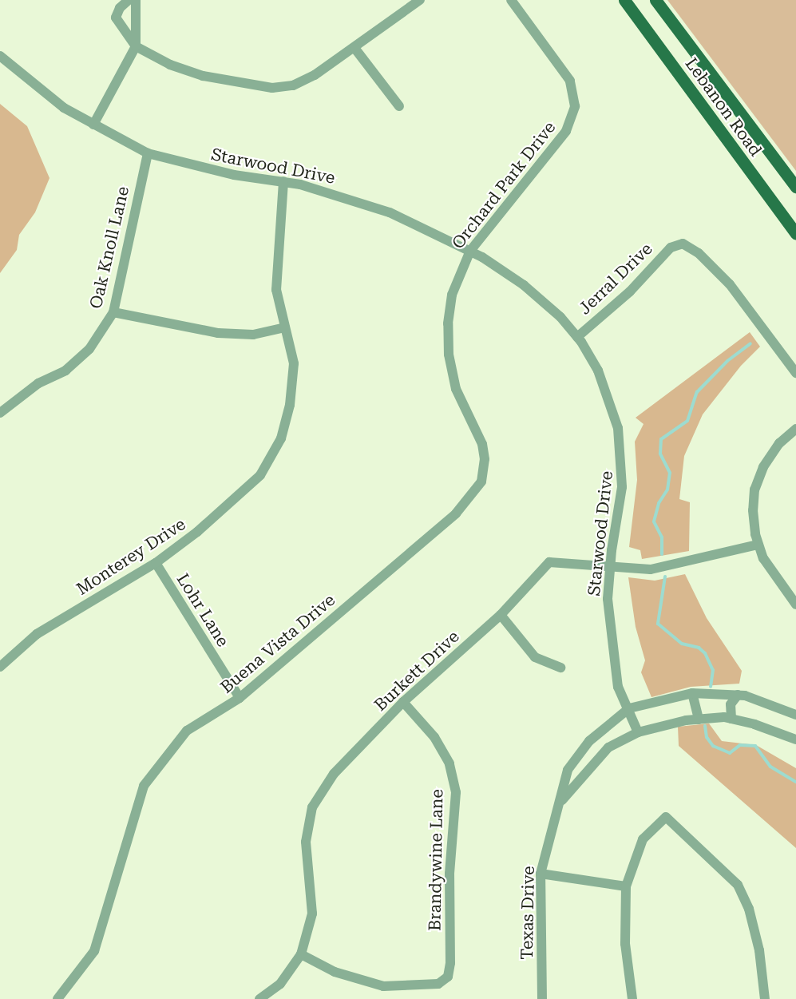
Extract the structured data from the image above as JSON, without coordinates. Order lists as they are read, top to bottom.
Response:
{
  "streets": {
    "main road": ["Lebanon Road"],
    "street": [
      "Starwood Drive",
      "Orchard Park Drive",
      "Oak Knoll Lane",
      "Jerral Drive",
      "Monterey Drive",
      "Lohr Lane",
      "Buena Vista Drive",
      "Burkett Drive",
      "Brandywine Lane",
      "Texas Drive"
    ]
  },
  "crossings": [
    ["Starwood Drive", "Orchard Park Drive"],
    ["Starwood Drive", "Oak Knoll Lane"],
    ["Starwood Drive", "Jerral Drive"],
    ["Starwood Drive", "Monterey Drive"],
    ["Starwood Drive", "Burkett Drive"],
    ["Starwood Drive", "Texas Drive"],
    ["Orchard Park Drive", "Buena Vista Drive"],
    ["Monterey Drive", "Lohr Lane"],
    ["Lohr Lane", "Buena Vista Drive"],
    ["Burkett Drive", "Brandywine Lane"]
  ]
}
